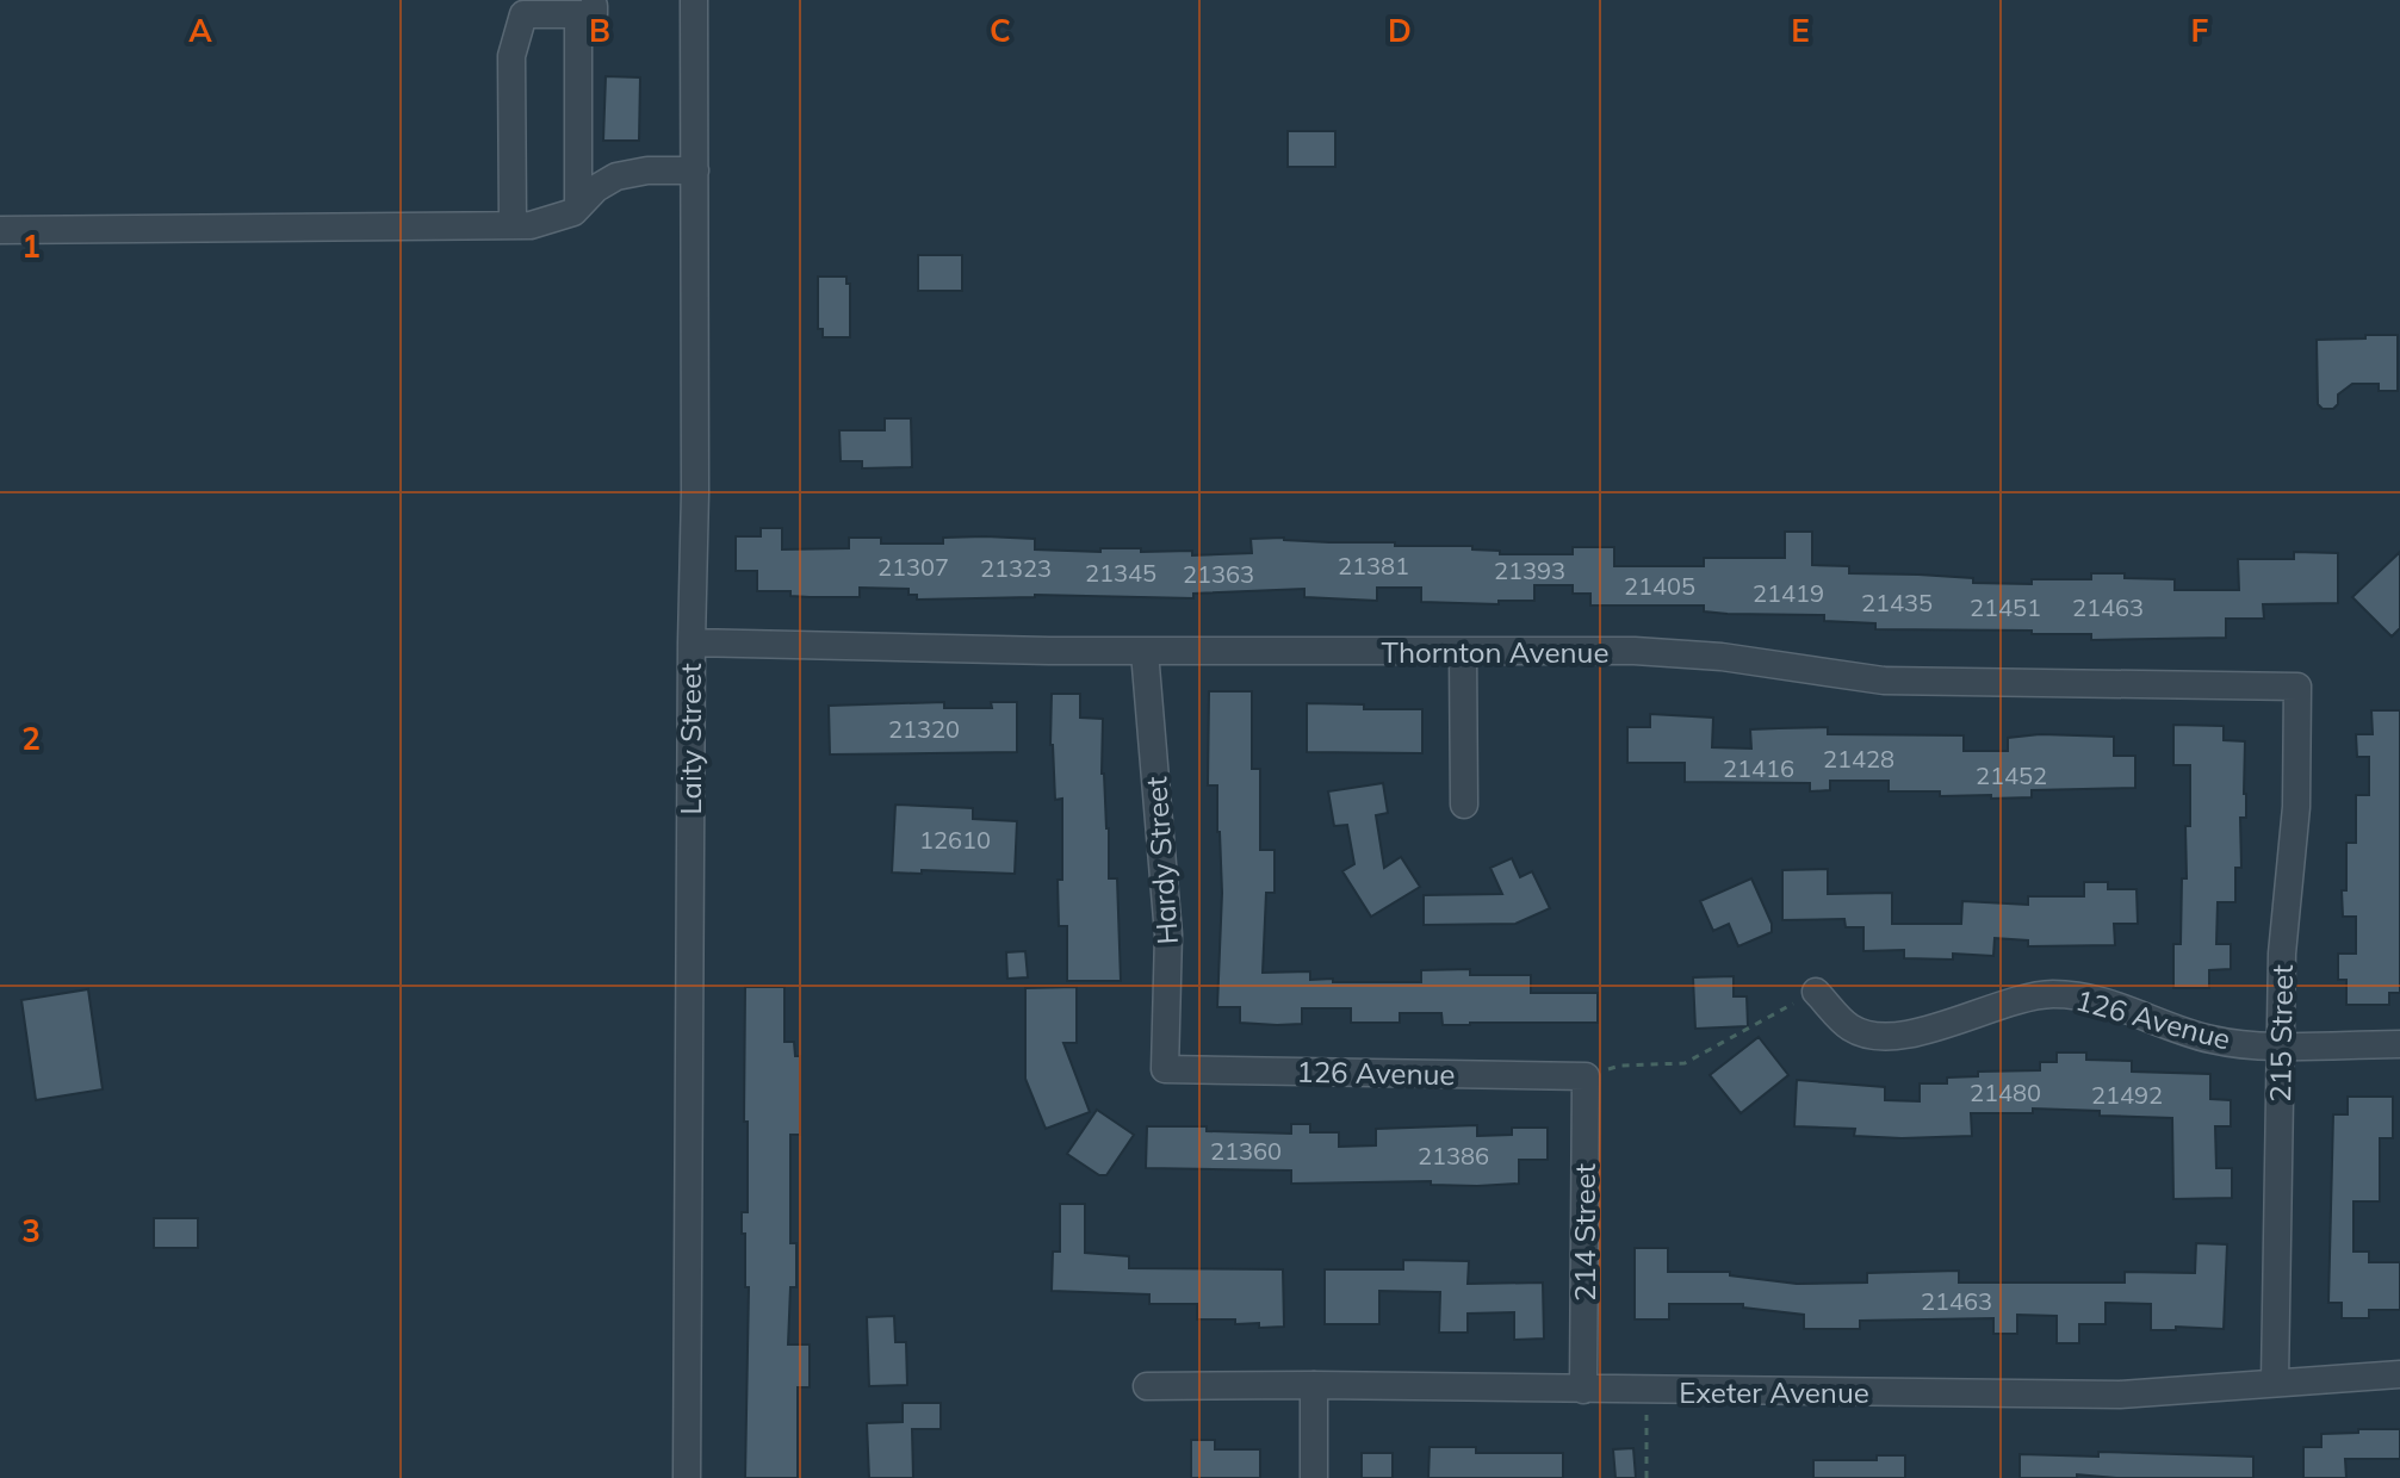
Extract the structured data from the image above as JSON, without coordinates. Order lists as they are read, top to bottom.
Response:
{
  "streets": {
    "street": [
      "Thornton Avenue",
      "Laity Street",
      "Hardy Street",
      "126 Avenue",
      "215 Street",
      "214 Street",
      "Exeter Avenue"
    ]
  },
  "crossings": [
    ["Thornton Avenue", "Laity Street"],
    ["Thornton Avenue", "Hardy Street"],
    ["Thornton Avenue", "215 Street"],
    ["Hardy Street", "126 Avenue"],
    ["126 Avenue", "215 Street"],
    ["126 Avenue", "214 Street"],
    ["215 Street", "Exeter Avenue"],
    ["214 Street", "Exeter Avenue"]
  ],
  "house_numbers": [
    "21381",
    "21307",
    "21323",
    "21393",
    "21345",
    "21363",
    "21405",
    "21419",
    "21435",
    "21451",
    "21463",
    "21320",
    "21428",
    "21416",
    "21452",
    "12610",
    "21480",
    "21492",
    "21360",
    "21386",
    "21463"
  ],
  "grid": {
    "columns": [
      "A",
      "B",
      "C",
      "D",
      "E",
      "F"
    ],
    "rows": ["1", "2", "3"]
  }
}
